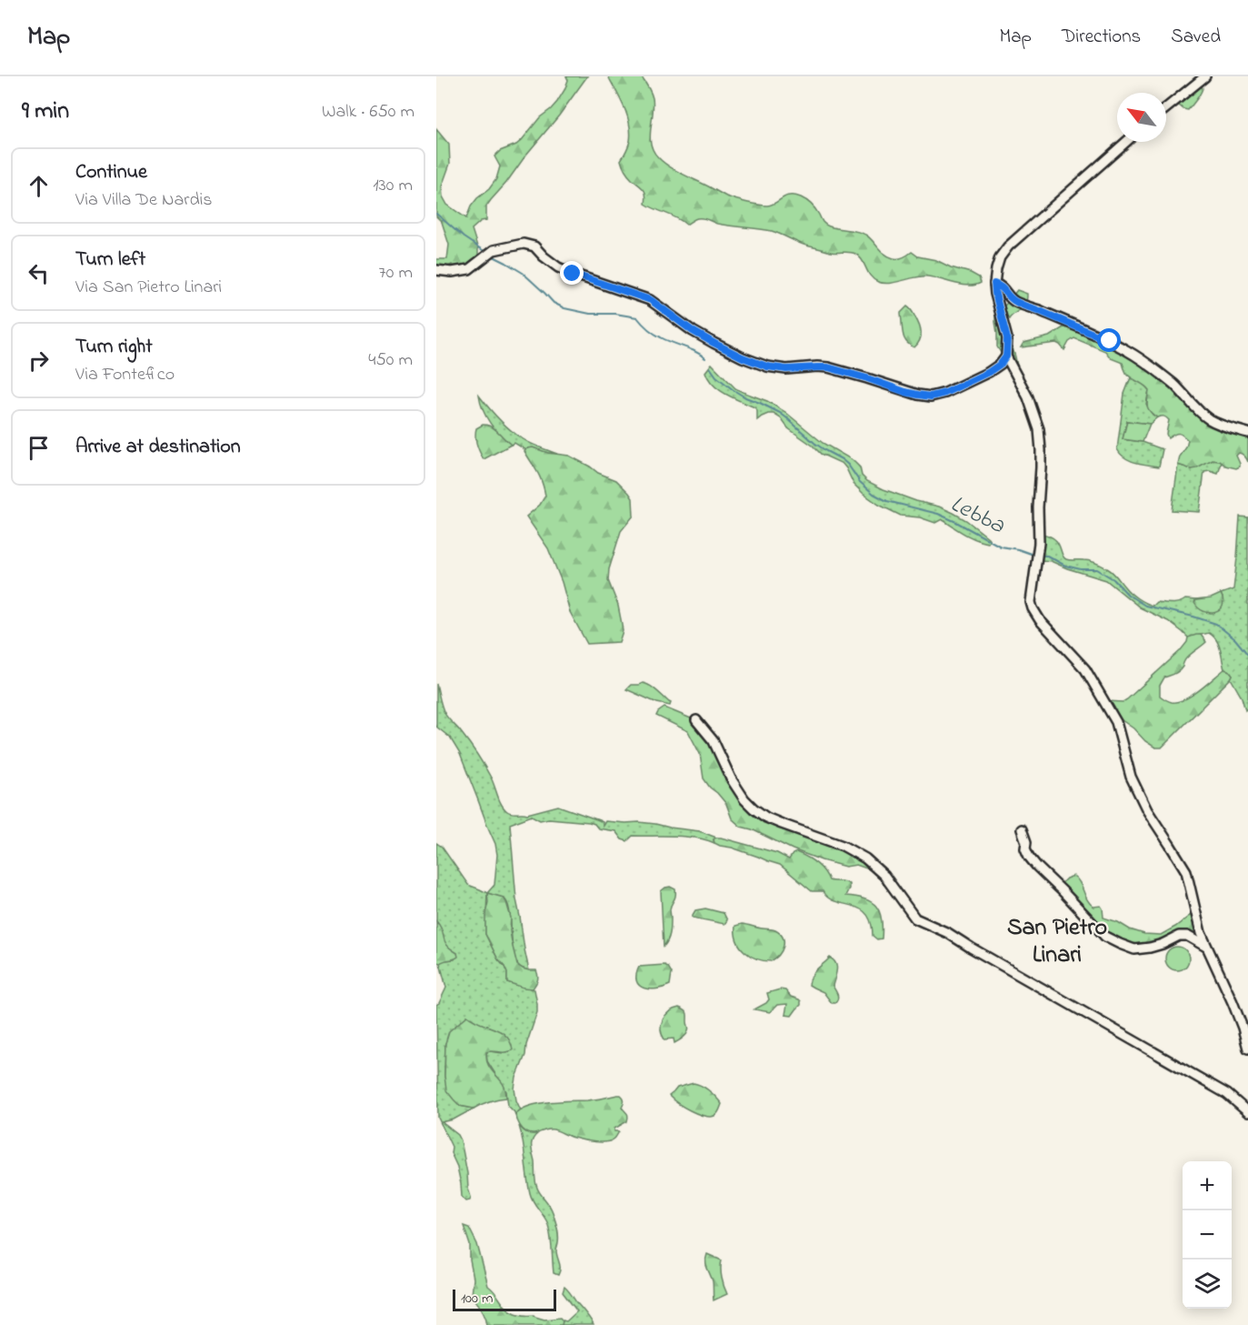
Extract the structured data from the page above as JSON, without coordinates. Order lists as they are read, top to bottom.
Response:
{
  "districts": ["San Pietro Linari"],
  "water": ["Lebba"],
  "scale_bar": "100 m",
  "north": "top left",
  "page": {
    "header": "Map",
    "nav": ["Map", "Directions", "Saved"],
    "heading": ["9 min", "Walk · 650 m"],
    "list": [
      ["Continue", "Via Villa De Nardis", "130 m"],
      ["Turn left", "Via San Pietro Linari", "70 m"],
      ["Turn right", "Via Fontefico", "450 m"],
      "Arrive at destination"
    ],
    "map_buttons": ["+", "−"],
    "scale": "100 m"
  }
}
